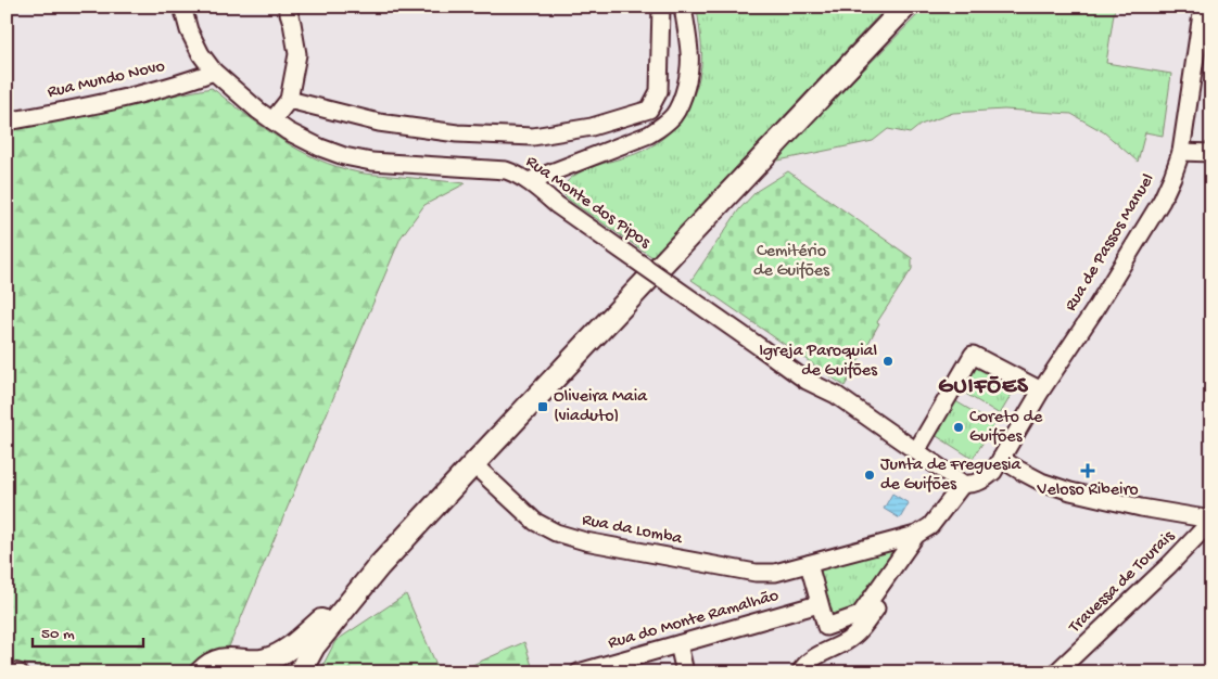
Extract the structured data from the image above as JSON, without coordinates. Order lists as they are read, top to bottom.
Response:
{
  "streets": {
    "street": [
      "Rua Mundo Novo",
      "Rua Monte dos Pipos",
      "Rua de Passos Manuel",
      "Rua da Lomba",
      "Travessa de Tourais",
      "Rua do Monte Ramalhão"
    ]
  },
  "crossings": [
    ["Rua Mundo Novo", "Rua Monte dos Pipos"],
    ["Rua Monte dos Pipos", "Rua de Passos Manuel"]
  ],
  "districts": ["GUIFÕES"],
  "parks": ["Cemitério de Guifões"],
  "places": {
    "other": ["Igreja Paroquial de Guifões", "Coreto de Guifões", "Junta de Freguesia de Guifões"],
    "transit": ["Oliveira Maia (viaduto)"],
    "health": ["Veloso Ribeiro"]
  },
  "scale_bar": "50 m"
}
